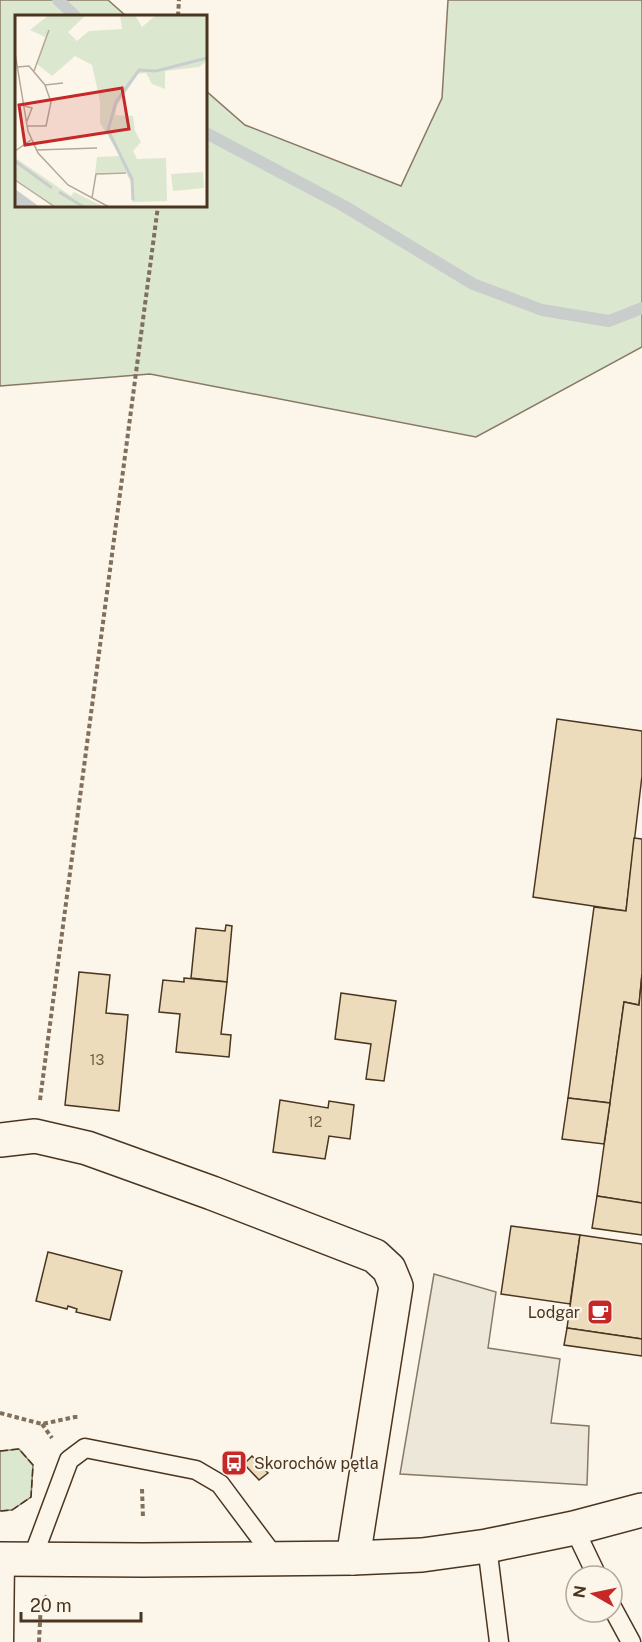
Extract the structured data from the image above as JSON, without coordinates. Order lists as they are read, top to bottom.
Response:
{
  "places": {
    "cafe": ["Lodgar"],
    "bus stop": ["Skorochów pętla"]
  },
  "house_numbers": ["13", "12"],
  "scale_bar": "20 m",
  "north": "left"
}
